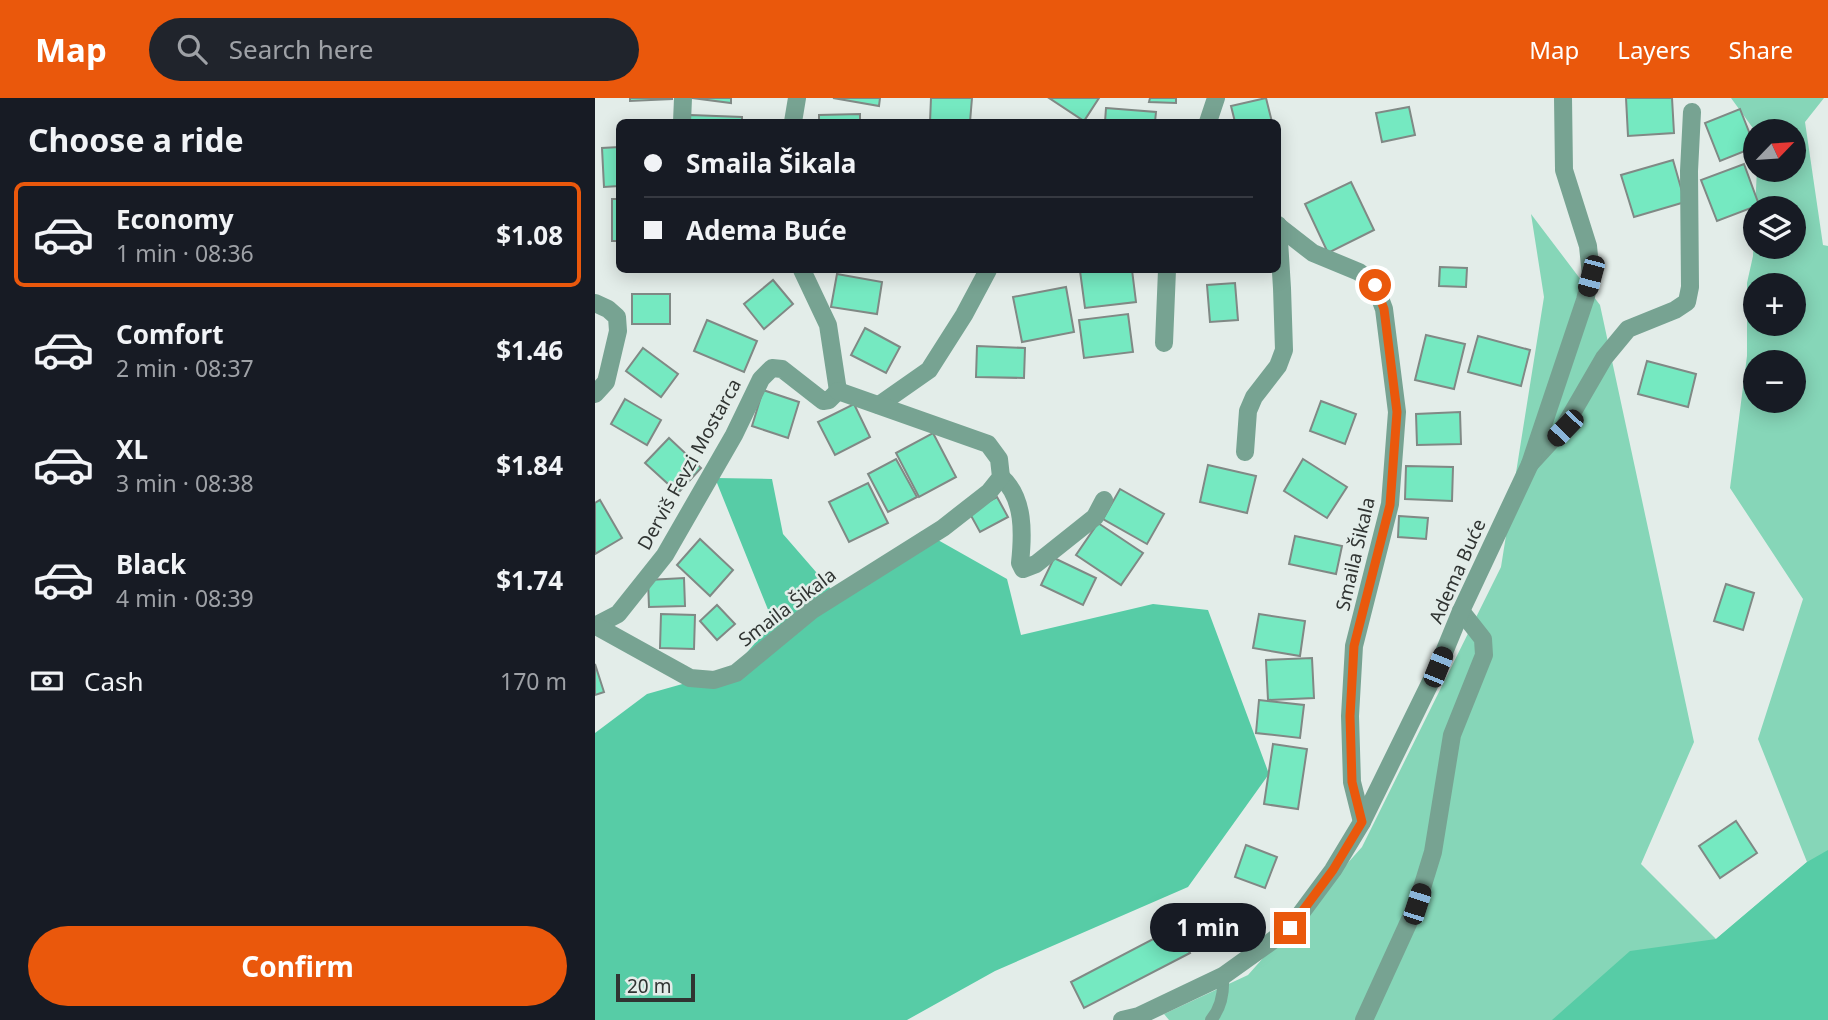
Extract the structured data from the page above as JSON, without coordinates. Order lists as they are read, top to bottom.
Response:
{
  "streets": {
    "street": ["Derviš Fevzi Mostarca", "Smaila Šikala", "Adema Buće"]
  },
  "crossings": [
    ["Derviš Fevzi Mostarca", "Smaila Šikala"],
    ["Smaila Šikala", "Adema Buće"]
  ],
  "scale_bar": "20 m",
  "north": "top right",
  "page": {
    "header": "Map",
    "search": "Search here",
    "nav": ["Map", "Layers", "Share"],
    "heading": "Choose a ride",
    "map_buttons": ["+", "−"],
    "banner": ["Smaila Šikala", "Adema Buće"],
    "list": [
      {
        "name": "Economy",
        "note": "1 min · 08:36",
        "value": "$1.08"
      },
      {
        "name": "Comfort",
        "note": "2 min · 08:37",
        "value": "$1.46"
      },
      {
        "name": "XL",
        "note": "3 min · 08:38",
        "value": "$1.84"
      },
      {
        "name": "Black",
        "note": "4 min · 08:39",
        "value": "$1.74"
      }
    ],
    "pay": ["Cash", "170 m"],
    "bubble": "1 min",
    "buttons": "Confirm",
    "scale": "20 m"
  }
}
